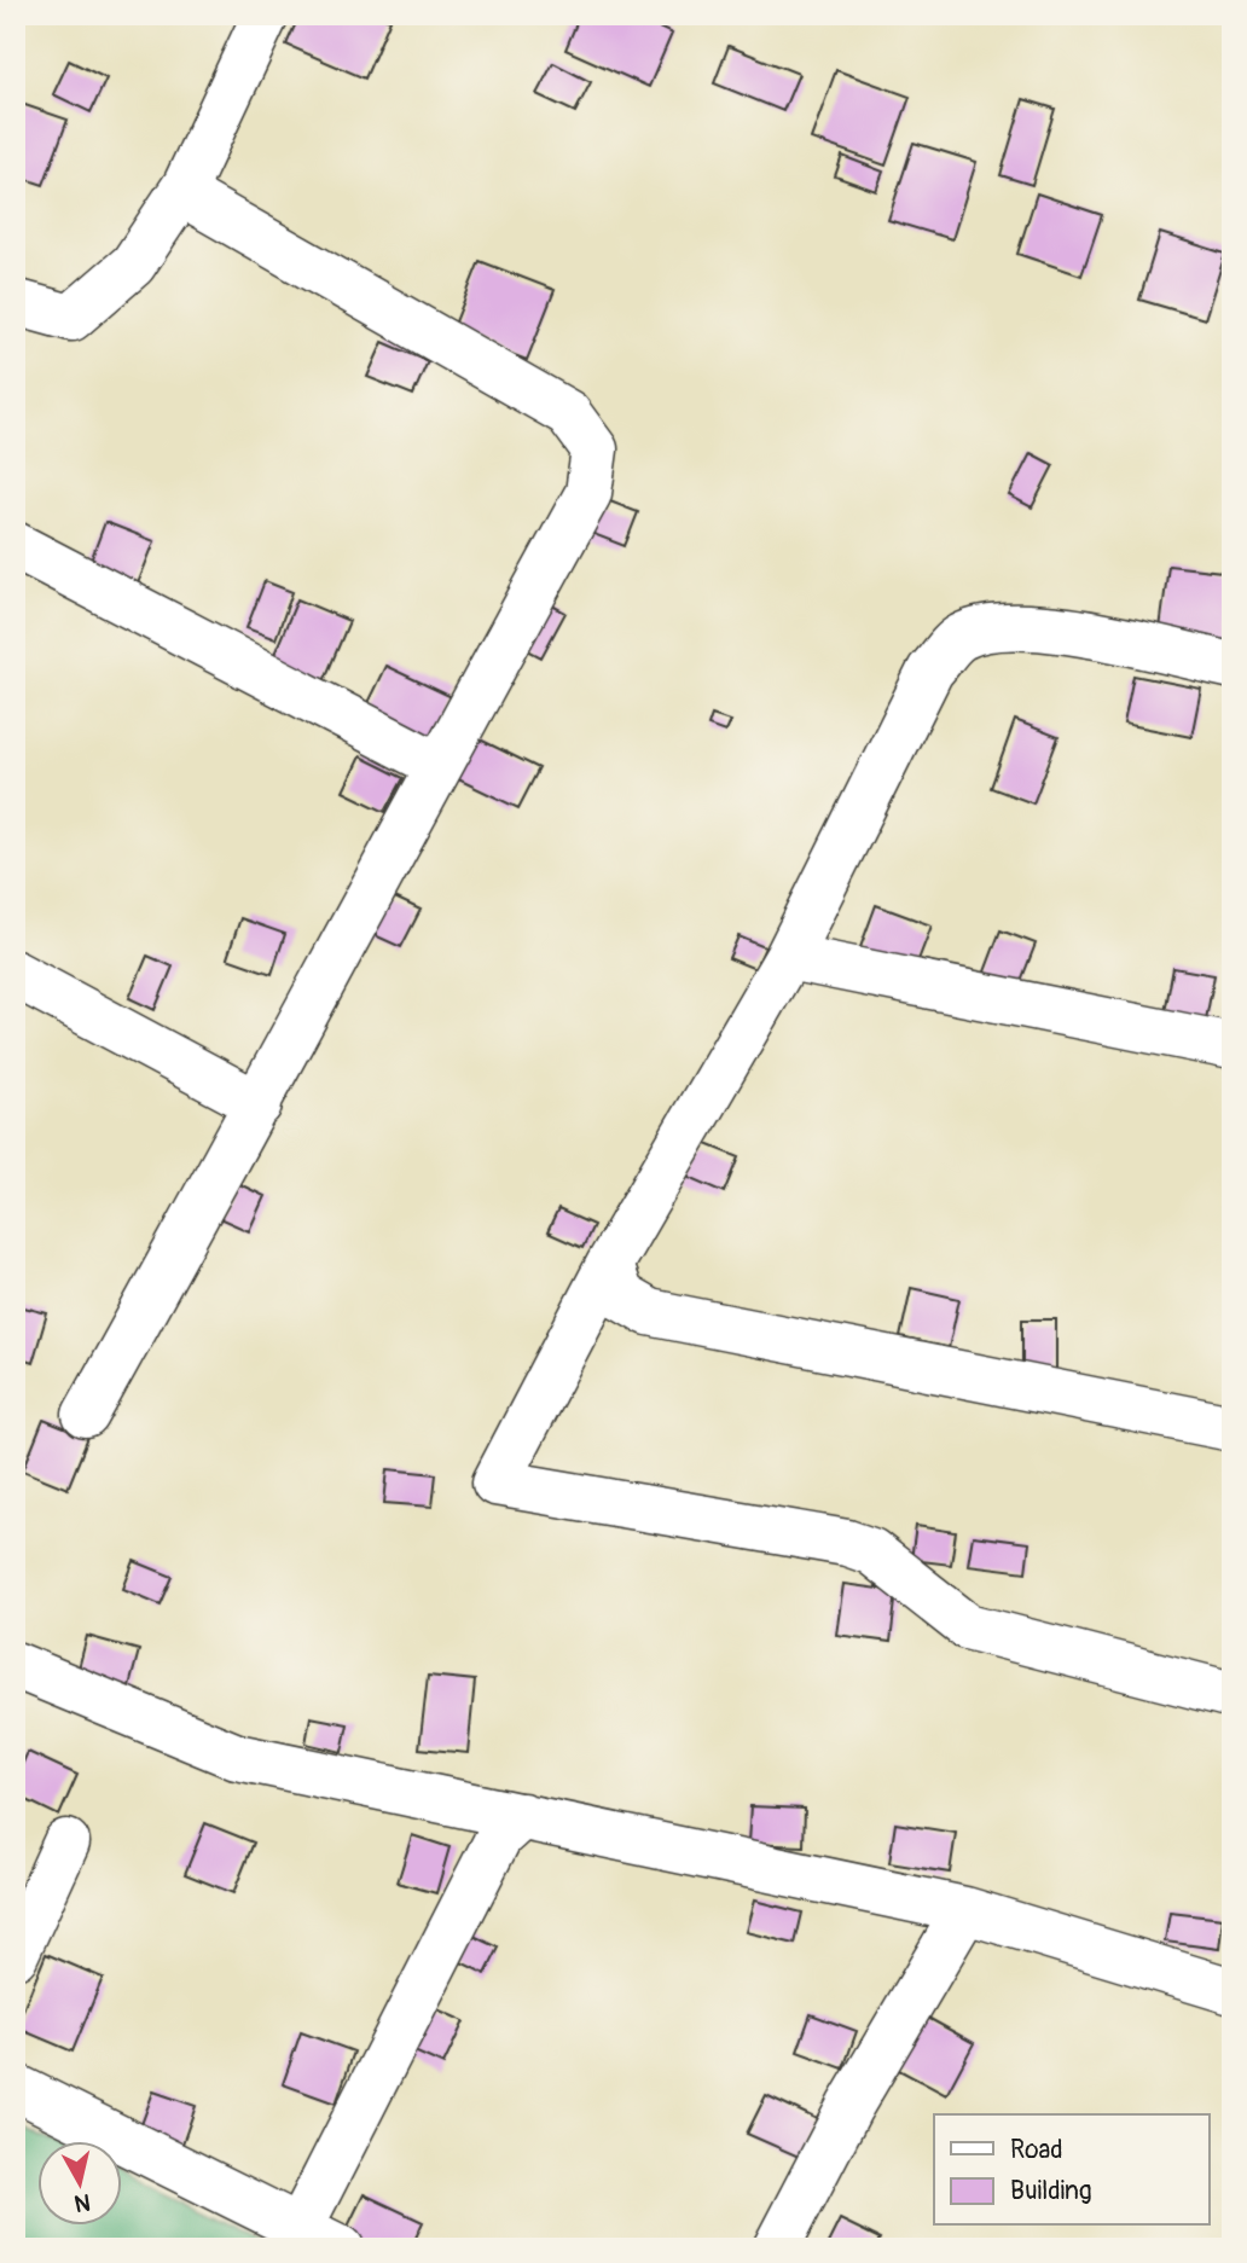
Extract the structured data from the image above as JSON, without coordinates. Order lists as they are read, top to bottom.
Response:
{
  "legend": ["Road", "Building"],
  "north": "bottom"
}
